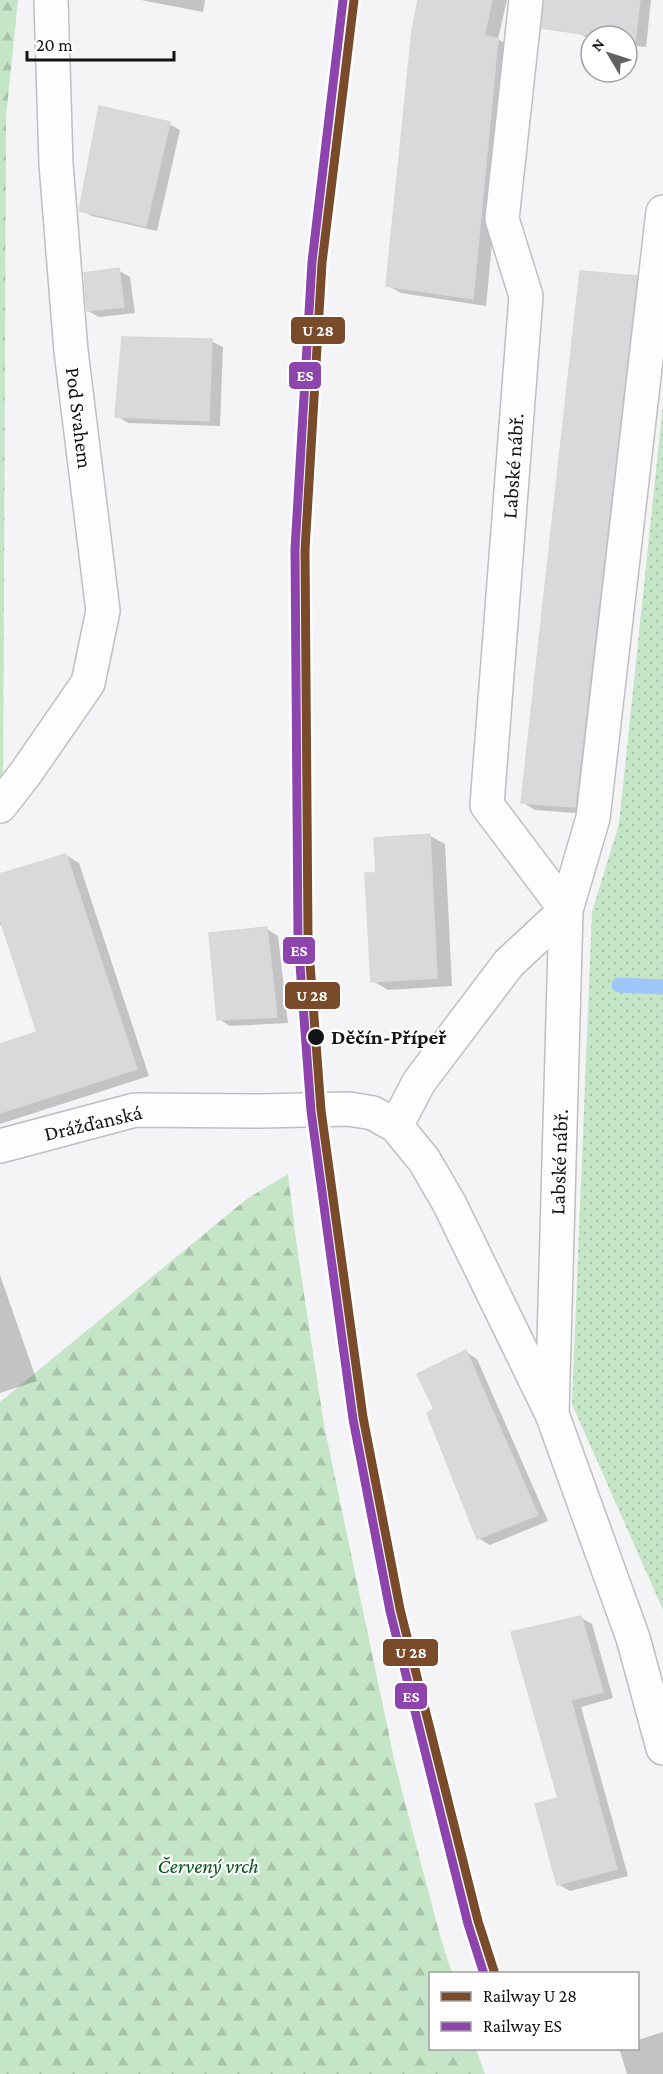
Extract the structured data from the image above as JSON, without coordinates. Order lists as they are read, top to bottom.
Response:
{
  "streets": {
    "street": ["Pod Svahem", "Labské nábř.", "Drážďanská"]
  },
  "crossings": [
    ["Labské nábř.", "Drážďanská"]
  ],
  "parks": ["Červený vrch"],
  "places": ["Děčín-Přípeř"],
  "lines": ["rail line ES"],
  "legend": ["Railway U 28", "Railway ES"],
  "scale_bar": "20 m",
  "north": "top left"
}
